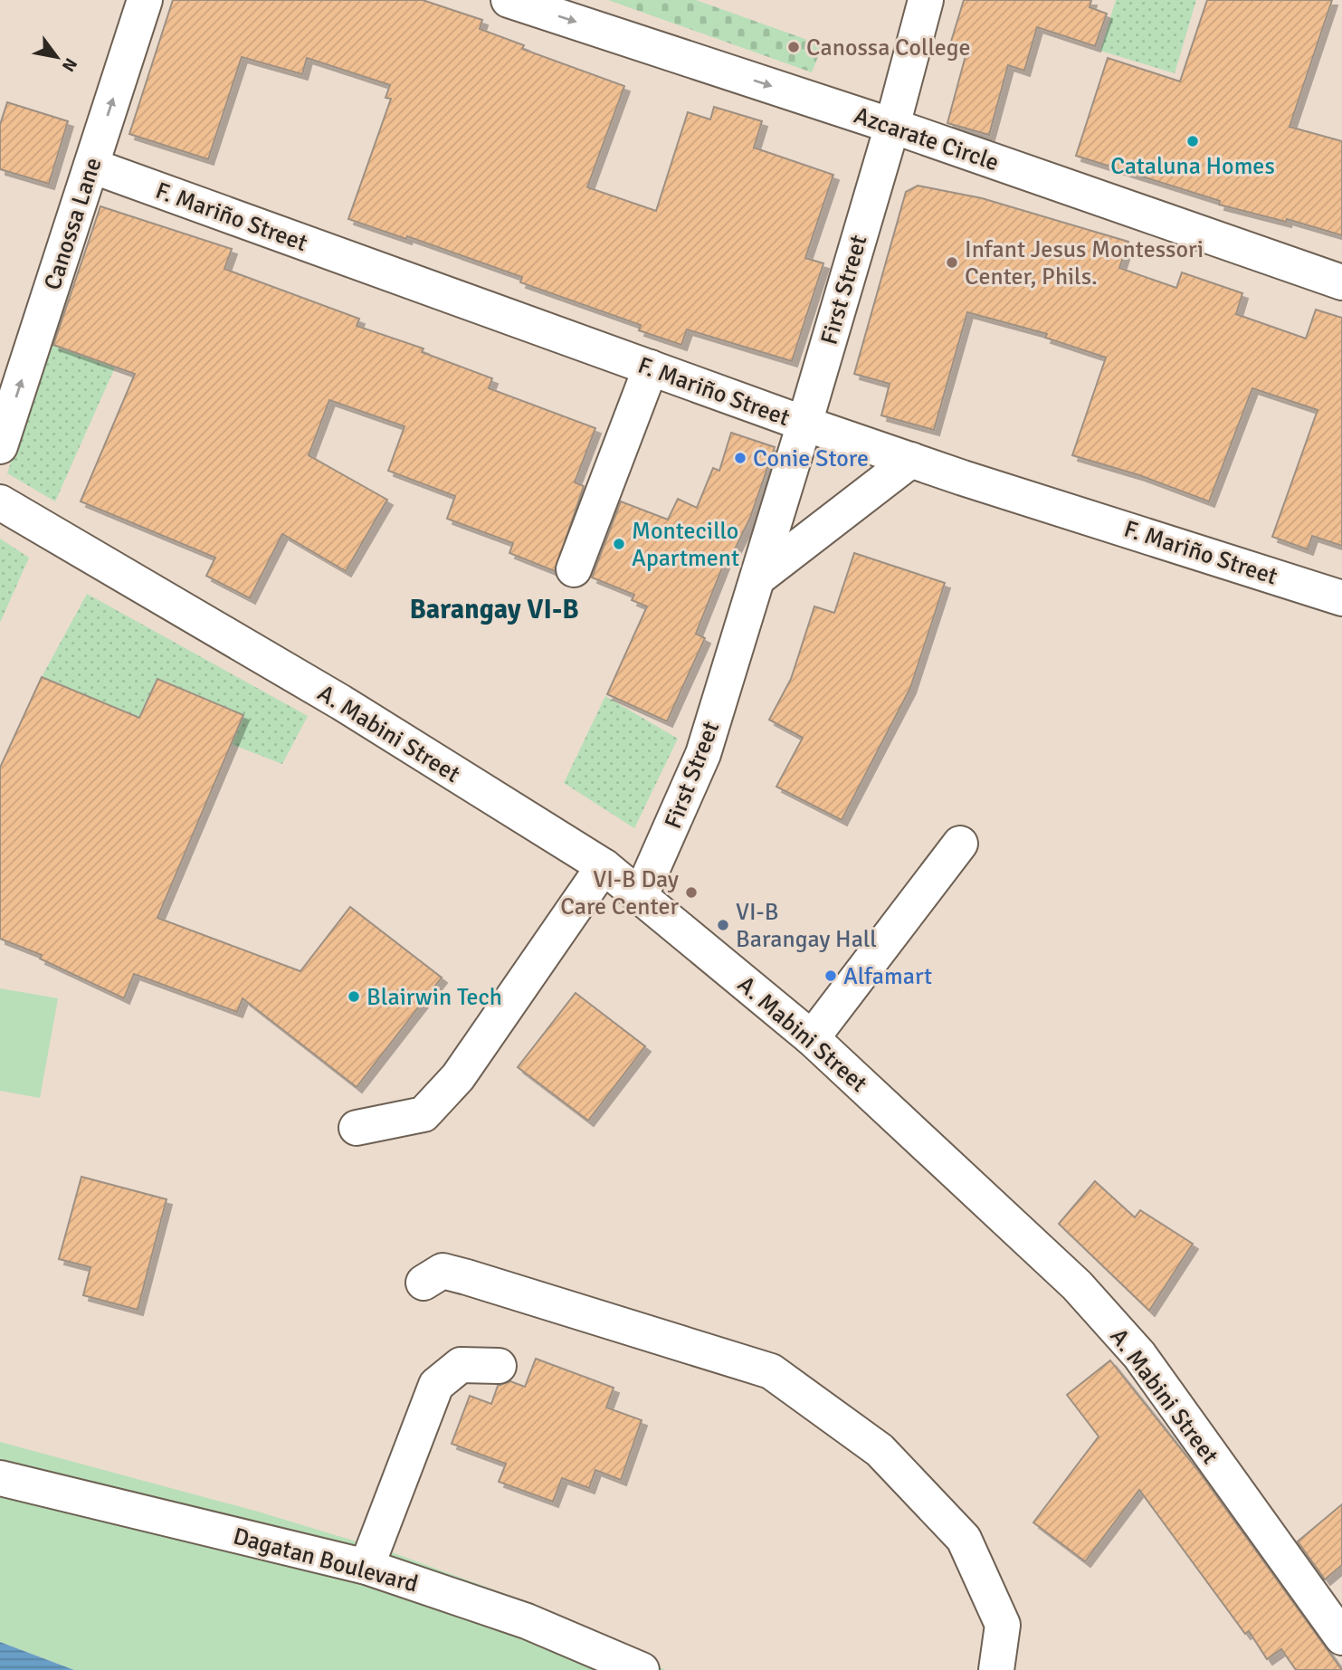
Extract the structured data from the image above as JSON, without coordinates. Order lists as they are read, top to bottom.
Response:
{
  "streets": {
    "street": [
      "Azcarate Circle",
      "F. Mariño Street",
      "Canossa Lane",
      "First Street",
      "A. Mabini Street",
      "Dagatan Boulevard"
    ]
  },
  "crossings": [
    ["Azcarate Circle", "First Street"],
    ["F. Mariño Street", "Canossa Lane"],
    ["F. Mariño Street", "First Street"],
    ["First Street", "A. Mabini Street"]
  ],
  "one_way": ["Azcarate Circle", "Canossa Lane"],
  "districts": ["Barangay VI-B"],
  "places": [
    "Canossa College",
    "Cataluna Homes",
    "Infant Jesus Montessori Center, Phils.",
    "Conie Store",
    "Montecillo Apartment",
    "VI-B Day Care Center",
    "VI-B Barangay Hall",
    "Alfamart",
    "Blairwin Tech"
  ],
  "north": "bottom right"
}
